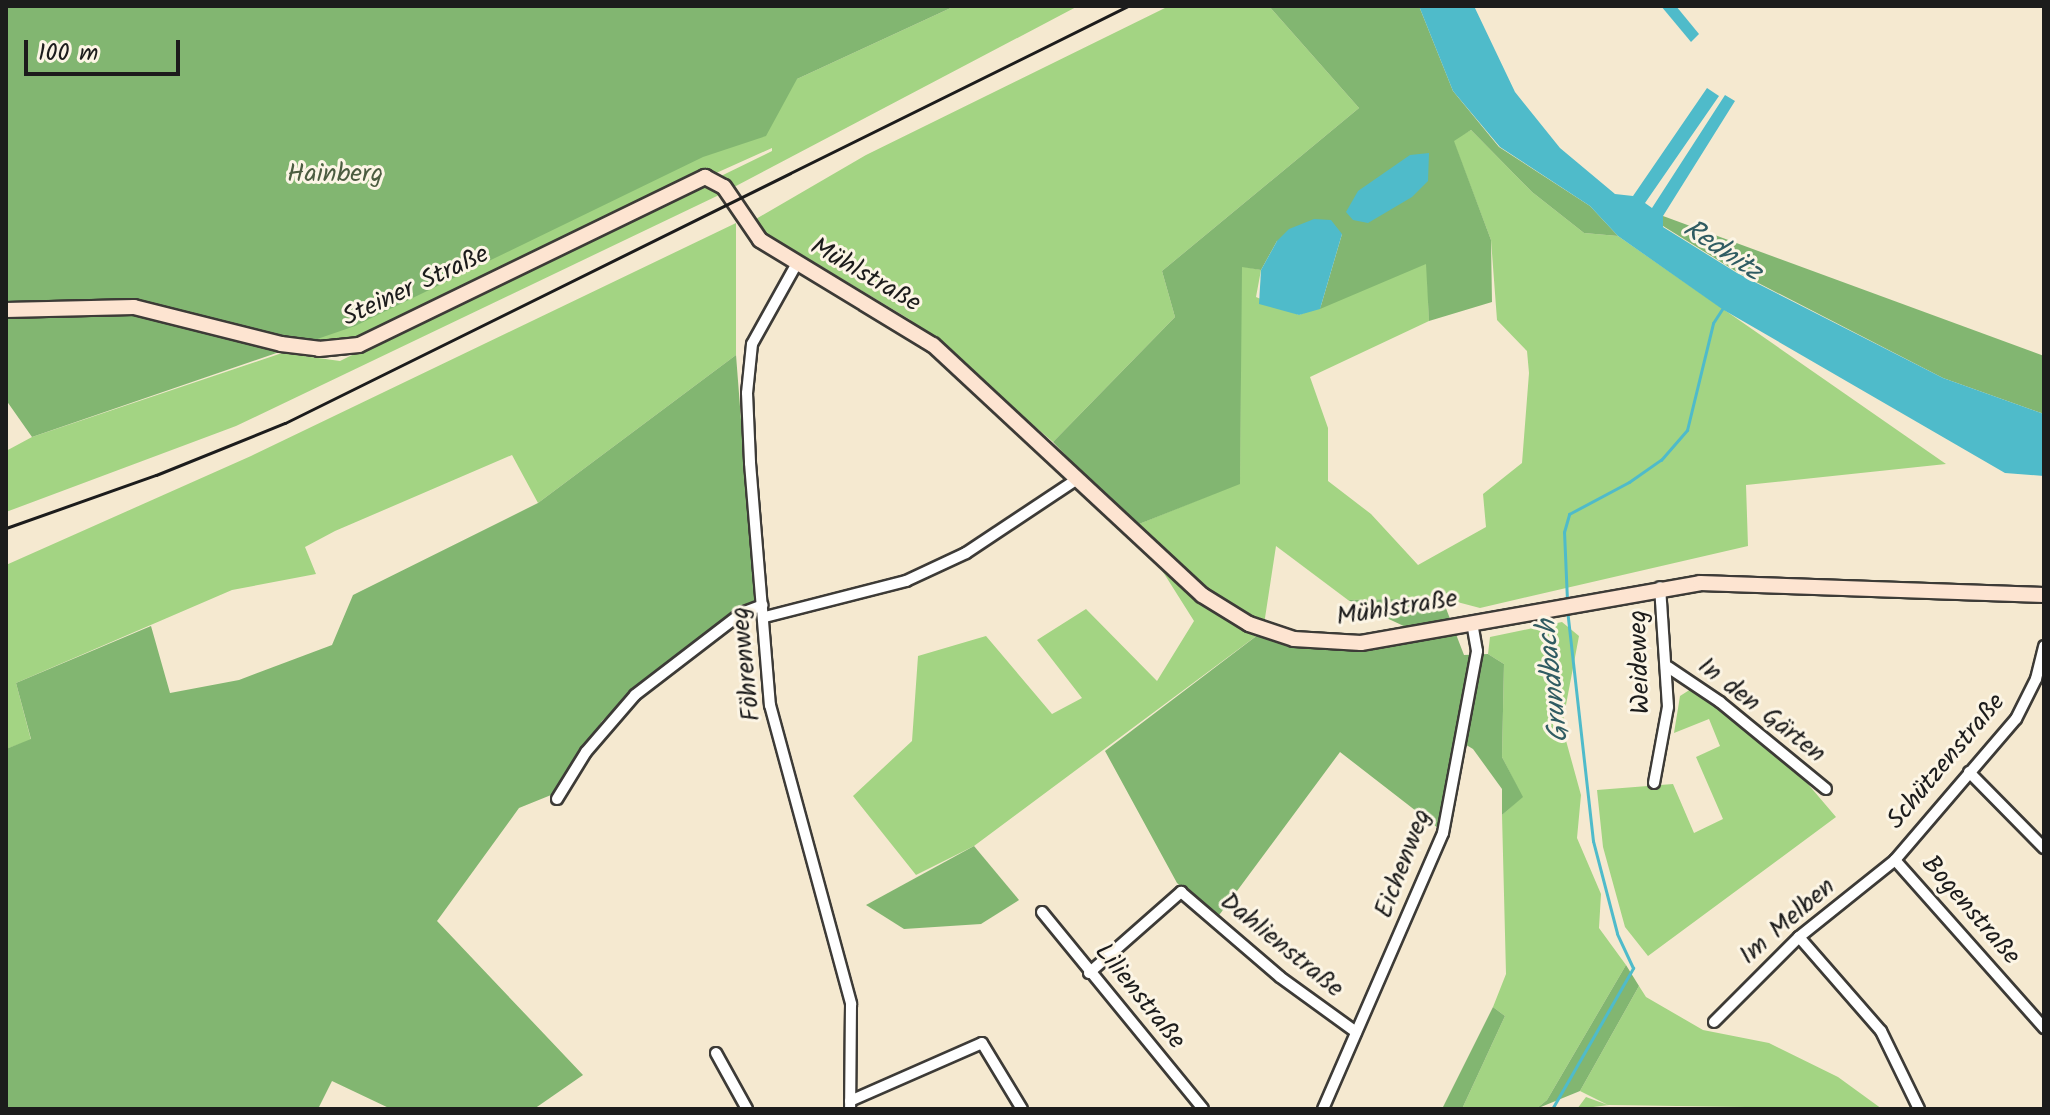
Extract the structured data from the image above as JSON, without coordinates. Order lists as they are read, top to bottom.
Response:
{
  "streets": {
    "street": [
      "Mühlstraße",
      "Steiner Straße",
      "Weideweg",
      "Föhrenweg",
      "In den Gärten",
      "Schützenstraße",
      "Eichenweg",
      "Bogenstraße",
      "Im Melben",
      "Dahlienstraße",
      "Lilienstraße"
    ]
  },
  "crossings": [
    ["Mühlstraße", "Steiner Straße"],
    ["Mühlstraße", "Weideweg"],
    ["Mühlstraße", "Föhrenweg"],
    ["Mühlstraße", "Eichenweg"],
    ["Weideweg", "In den Gärten"],
    ["Schützenstraße", "Bogenstraße"],
    ["Schützenstraße", "Im Melben"],
    ["Eichenweg", "Dahlienstraße"],
    ["Bogenstraße", "Im Melben"],
    ["Dahlienstraße", "Lilienstraße"]
  ],
  "water": ["Rednitz", "Grundbach"],
  "parks": ["Hainberg"],
  "scale_bar": "100 m"
}
